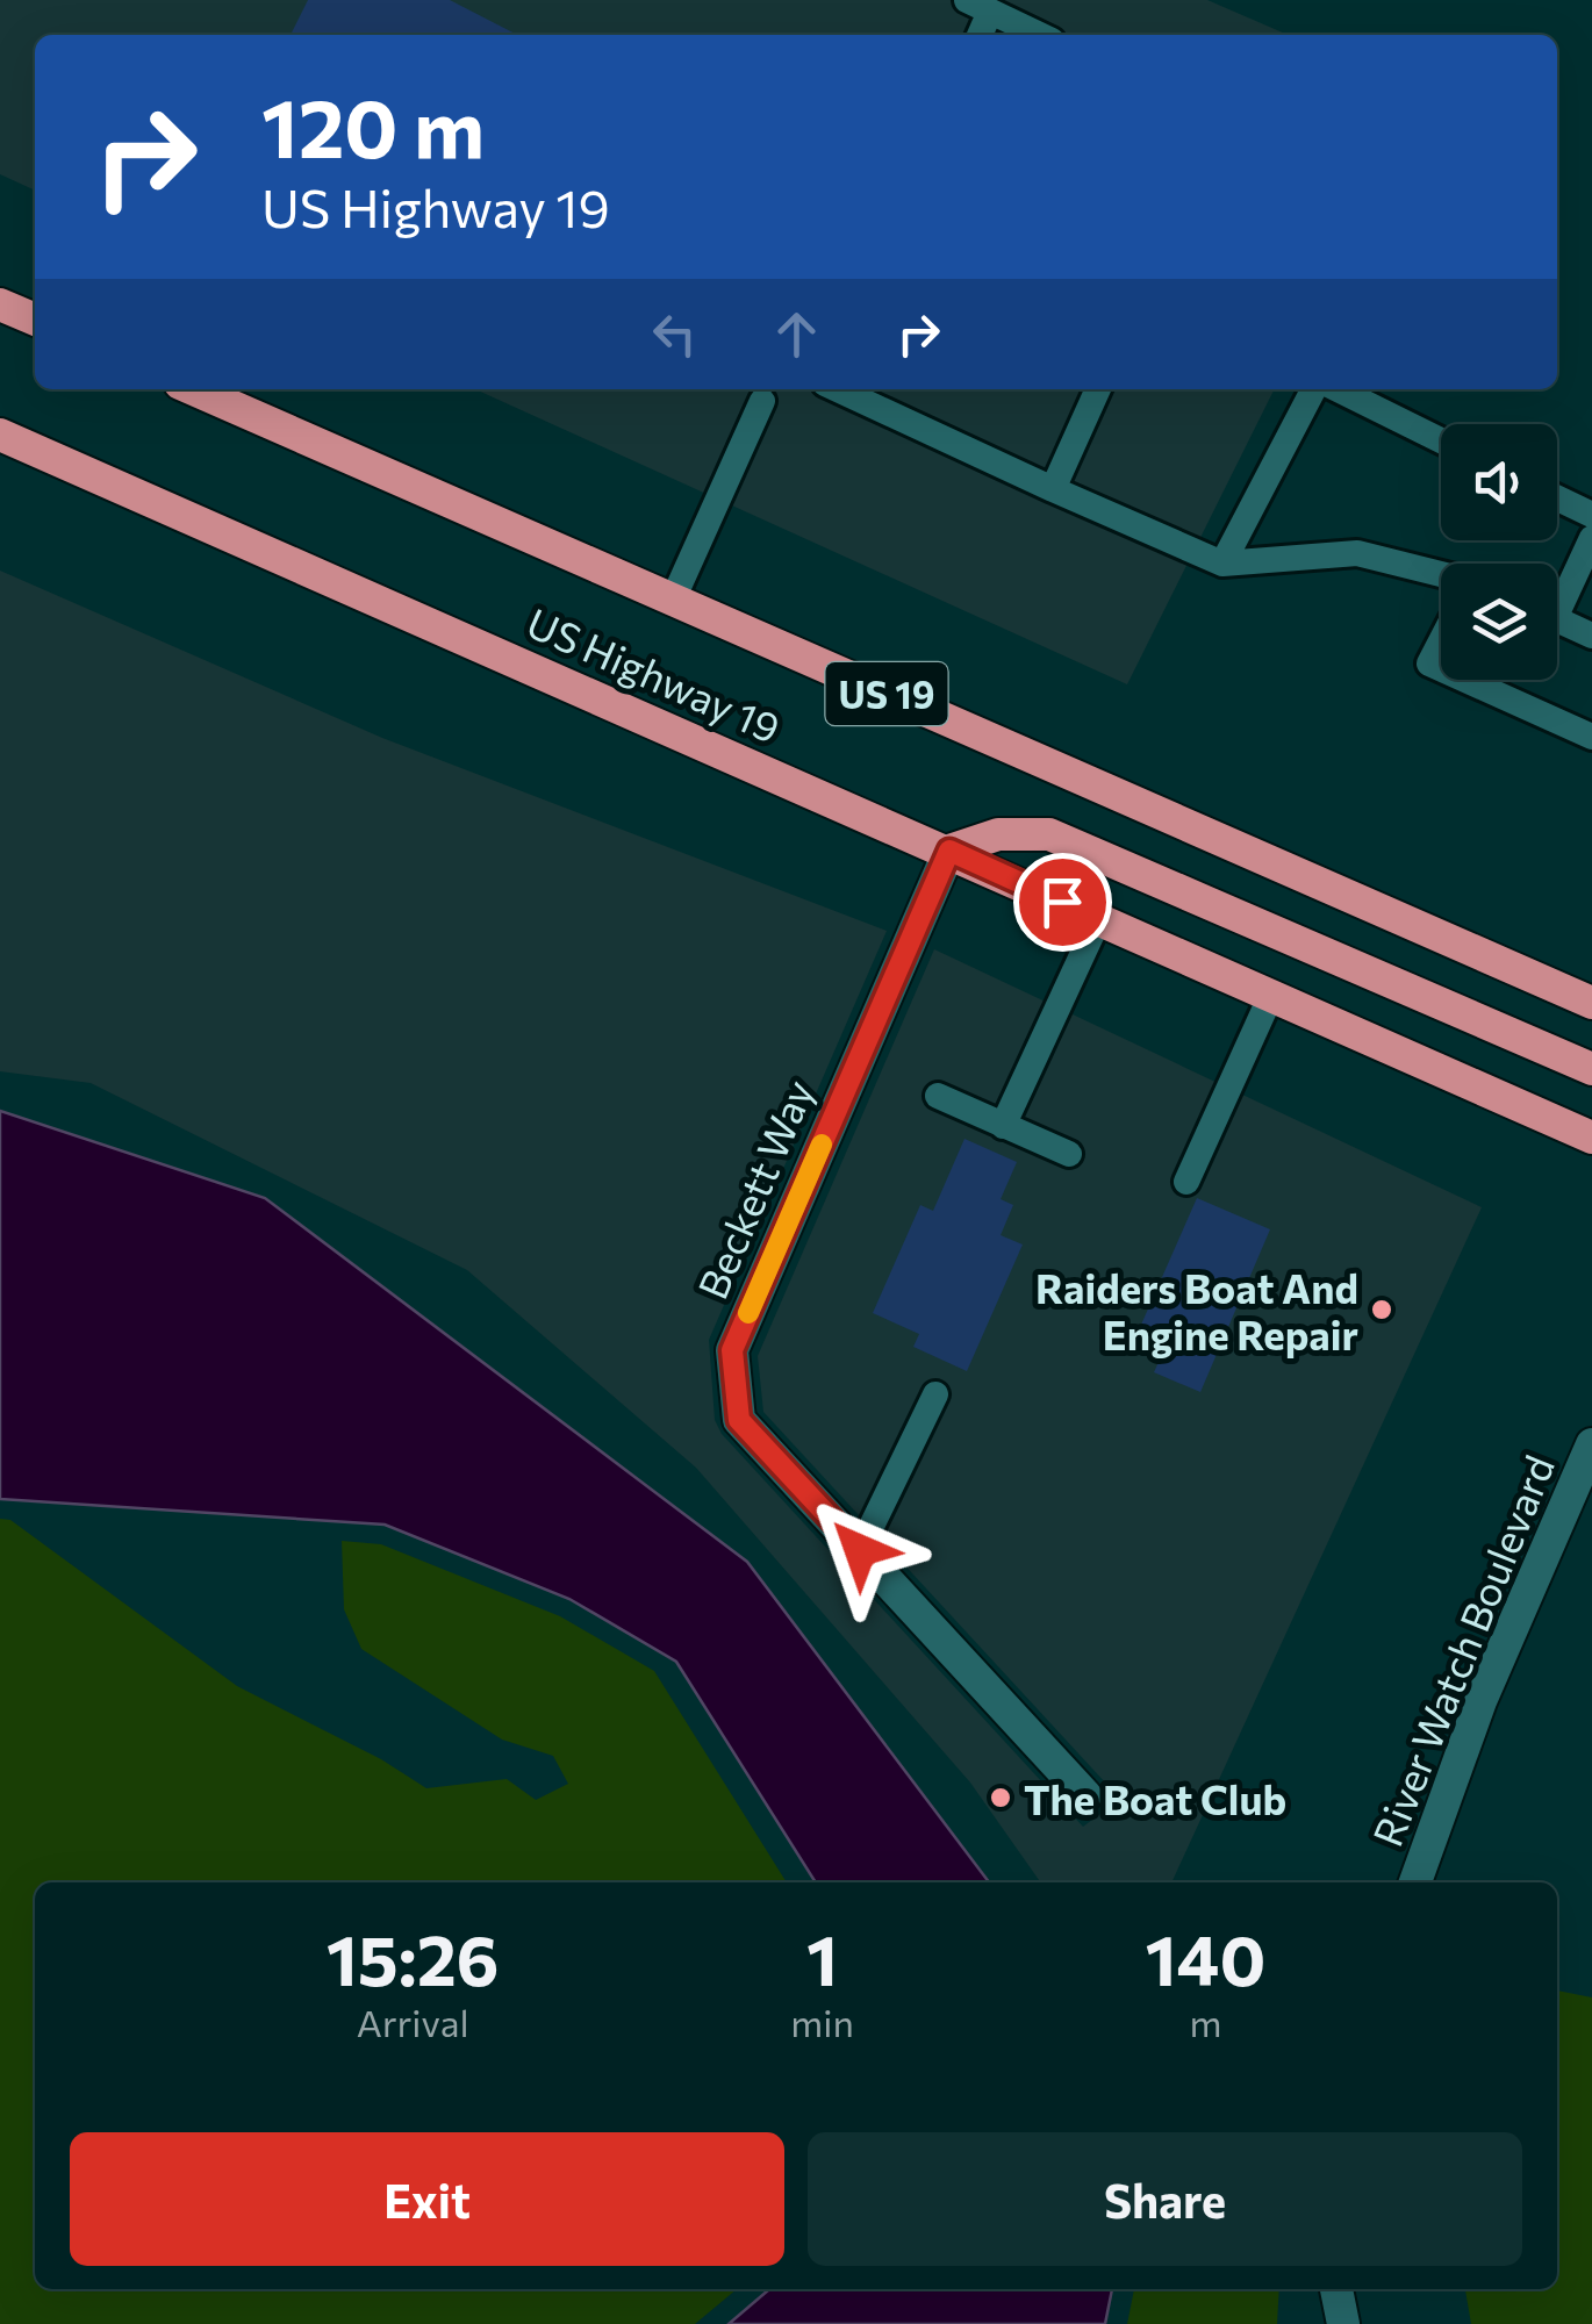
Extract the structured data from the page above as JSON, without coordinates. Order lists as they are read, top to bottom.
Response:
{
  "streets": {
    "highway": ["US Highway 19", "US 19"],
    "street": ["Beckett Way", "River Watch Boulevard"]
  },
  "crossings": [
    ["US Highway 19", "Beckett Way"]
  ],
  "places": ["Raiders Boat And Engine Repair", "The Boat Club"],
  "page": {
    "turn": ["120 m", "US Highway 19"],
    "eta": [
      "15:26",
      "Arrival",
      "1",
      "min",
      "140",
      "m"
    ],
    "buttons": ["Exit", "Share"]
  }
}
